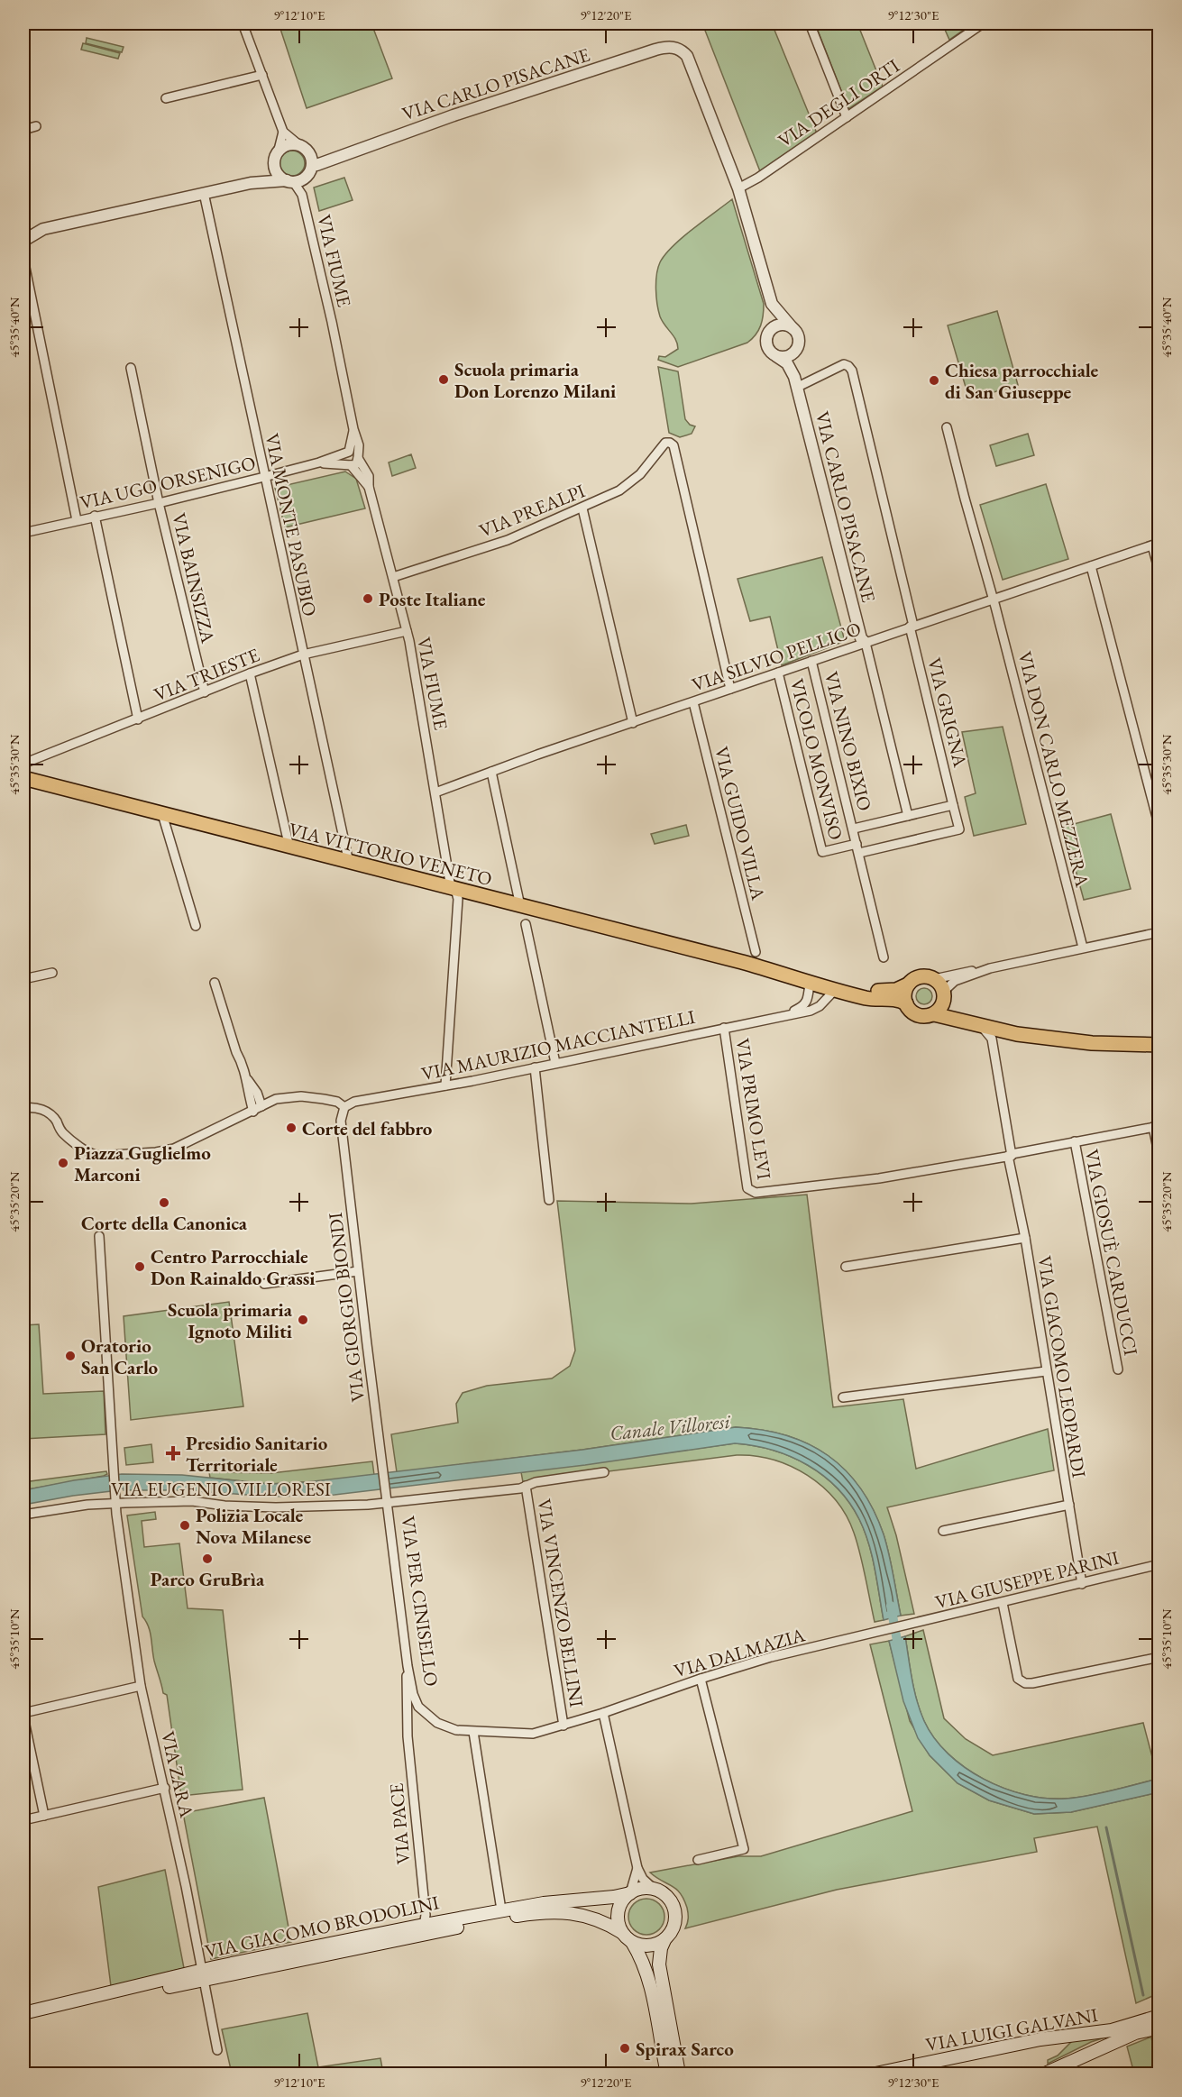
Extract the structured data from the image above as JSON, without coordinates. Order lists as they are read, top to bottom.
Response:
{
  "streets": {
    "main road": ["VIA VITTORIO VENETO", "VIA GIACOMO BRODOLINI", "VIA LUIGI GALVANI"],
    "street": [
      "VIA CARLO PISACANE",
      "VIA DEGLI ORTI",
      "VIA FIUME",
      "VIA UGO ORSENIGO",
      "VIA PREALPI",
      "VIA MONTE PASUBIO",
      "VIA BAINSIZZA",
      "VIA SILVIO PELLICO",
      "VIA TRIESTE",
      "VIA GRIGNA",
      "VIA NINO BIXIO",
      "VICOLO MONVISO",
      "VIA DON CARLO MEZZERA",
      "VIA GUIDO VILLA",
      "VIA MAURIZIO MACCIANTELLI",
      "VIA PRIMO LEVI",
      "VIA GIOSUÈ CARDUCCI",
      "VIA GIORGIO BIONDI",
      "VIA GIACOMO LEOPARDI",
      "VIA EUGENIO VILLORESI",
      "VIA GIUSEPPE PARINI",
      "VIA PER CINISELLO",
      "VIA VINCENZO BELLINI",
      "VIA DALMAZIA",
      "VIA ZARA",
      "VIA PACE"
    ]
  },
  "crossings": [
    ["VIA CARLO PISACANE", "VIA DEGLI ORTI"],
    ["VIA CARLO PISACANE", "VIA FIUME"],
    ["VIA CARLO PISACANE", "VIA SILVIO PELLICO"],
    ["VIA CARLO PISACANE", "VIA GRIGNA"],
    ["VIA FIUME", "VIA UGO ORSENIGO"],
    ["VIA FIUME", "VIA PREALPI"],
    ["VIA FIUME", "VIA SILVIO PELLICO"],
    ["VIA FIUME", "VIA TRIESTE"],
    ["VIA FIUME", "VIA VITTORIO VENETO"],
    ["VIA FIUME", "VIA MAURIZIO MACCIANTELLI"],
    ["VIA UGO ORSENIGO", "VIA MONTE PASUBIO"],
    ["VIA UGO ORSENIGO", "VIA BAINSIZZA"],
    ["VIA PREALPI", "VIA SILVIO PELLICO"],
    ["VIA MONTE PASUBIO", "VIA TRIESTE"],
    ["VIA MONTE PASUBIO", "VIA VITTORIO VENETO"],
    ["VIA BAINSIZZA", "VIA TRIESTE"],
    ["VIA SILVIO PELLICO", "VIA GRIGNA"],
    ["VIA SILVIO PELLICO", "VIA NINO BIXIO"],
    ["VIA SILVIO PELLICO", "VICOLO MONVISO"],
    ["VIA SILVIO PELLICO", "VIA DON CARLO MEZZERA"],
    ["VIA SILVIO PELLICO", "VIA GUIDO VILLA"],
    ["VIA GRIGNA", "VIA NINO BIXIO"],
    ["VIA NINO BIXIO", "VICOLO MONVISO"],
    ["VIA GUIDO VILLA", "VIA VITTORIO VENETO"],
    ["VIA VITTORIO VENETO", "VIA MAURIZIO MACCIANTELLI"],
    ["VIA MAURIZIO MACCIANTELLI", "VIA PRIMO LEVI"],
    ["VIA MAURIZIO MACCIANTELLI", "VIA GIORGIO BIONDI"],
    ["VIA PRIMO LEVI", "VIA GIACOMO LEOPARDI"],
    ["VIA GIORGIO BIONDI", "VIA EUGENIO VILLORESI"],
    ["VIA GIORGIO BIONDI", "VIA PER CINISELLO"],
    ["VIA GIACOMO LEOPARDI", "VIA GIUSEPPE PARINI"],
    ["VIA EUGENIO VILLORESI", "VIA PER CINISELLO"],
    ["VIA EUGENIO VILLORESI", "VIA VINCENZO BELLINI"],
    ["VIA EUGENIO VILLORESI", "VIA ZARA"],
    ["VIA GIUSEPPE PARINI", "VIA DALMAZIA"],
    ["VIA PER CINISELLO", "VIA VINCENZO BELLINI"],
    ["VIA PER CINISELLO", "VIA DALMAZIA"],
    ["VIA PER CINISELLO", "VIA PACE"],
    ["VIA ZARA", "VIA GIACOMO BRODOLINI"],
    ["VIA PACE", "VIA GIACOMO BRODOLINI"]
  ],
  "water": ["Canale Villoresi"],
  "places": {
    "other": [
      "Scuola primaria Don Lorenzo Milani",
      "Chiesa parrocchiale di San Giuseppe",
      "Poste Italiane",
      "Corte del fabbro",
      "Piazza Guglielmo Marconi",
      "Corte della Canonica",
      "Centro Parrocchiale Don Rainaldo Grassi",
      "Scuola primaria Ignoto Militi",
      "Oratorio San Carlo",
      "Polizia Locale Nova Milanese",
      "Parco GruBrìa",
      "Spirax Sarco"
    ],
    "health": ["Presidio Sanitario Territoriale"]
  },
  "coordinates": [
    "9°12'10\"E",
    "9°12'20\"E",
    "9°12'30\"E",
    "45°35'40\"N",
    "45°35'30\"N",
    "45°35'20\"N",
    "45°35'10\"N"
  ]
}
